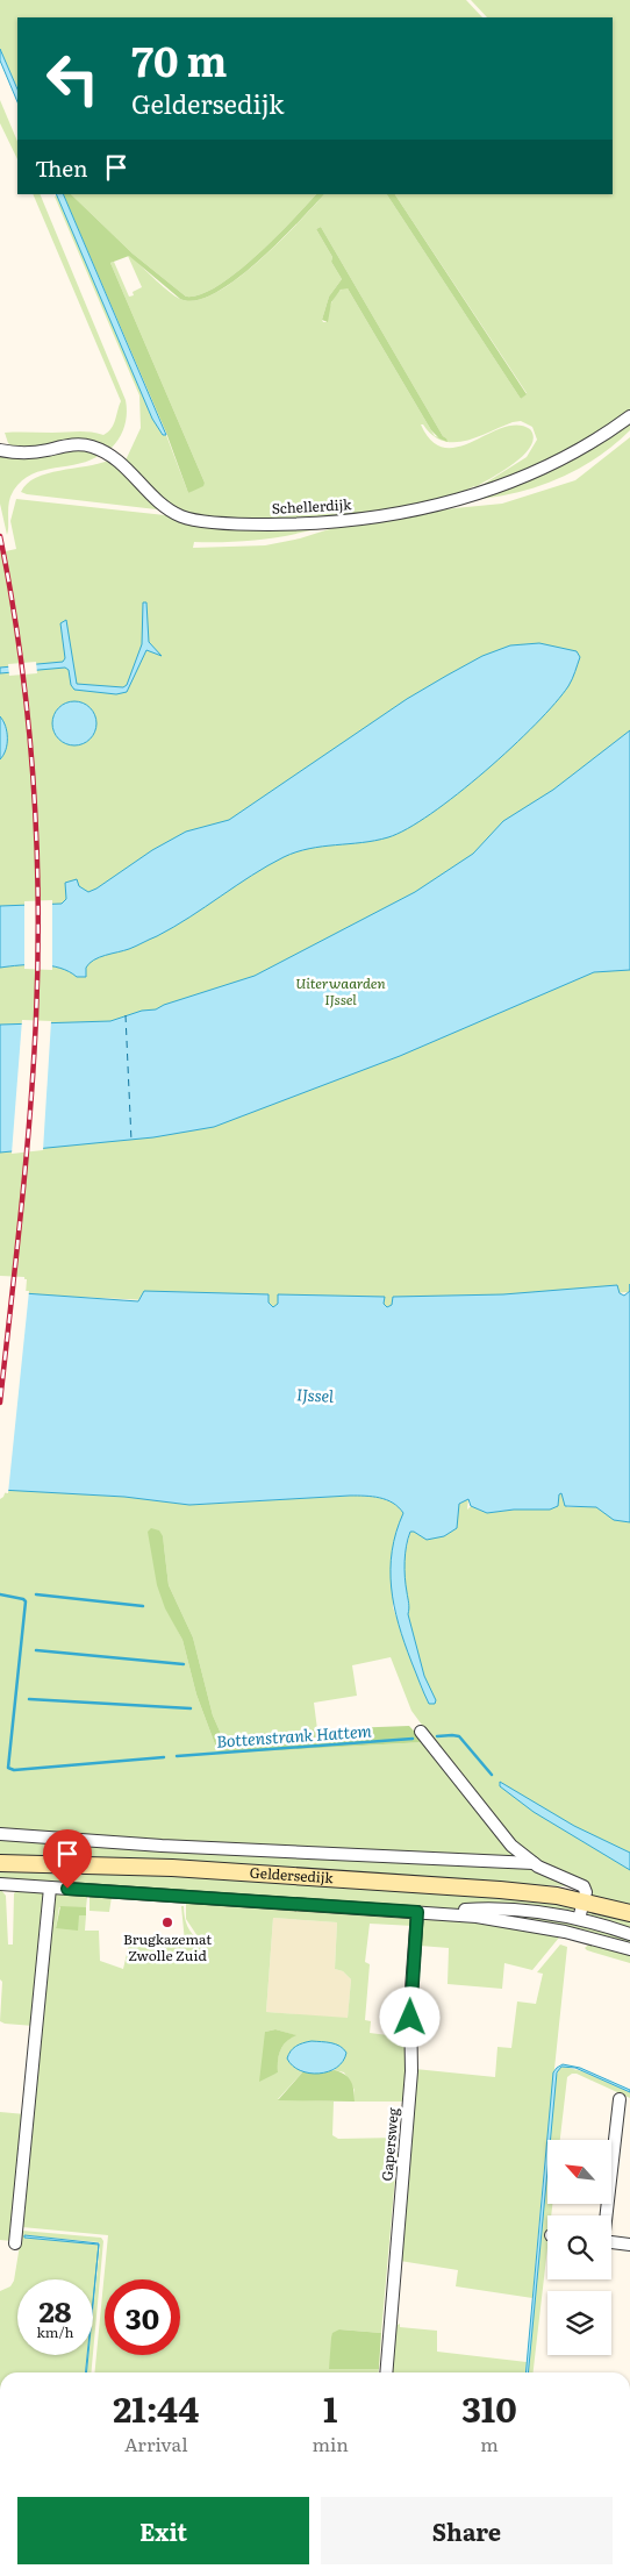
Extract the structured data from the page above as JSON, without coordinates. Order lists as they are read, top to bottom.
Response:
{
  "streets": {
    "main road": ["Geldersedijk"],
    "street": ["Schellerdijk", "Gapersweg"]
  },
  "crossings": [
    ["Geldersedijk", "Gapersweg"]
  ],
  "water": ["IJssel", "Bottenstrank Hattem"],
  "parks": ["Uiterwaarden IJssel"],
  "places": ["Brugkazemat Zwolle Zuid"],
  "north": "top left",
  "page": {
    "turn": ["70 m", "Geldersedijk"],
    "then": "Then",
    "speed": "28 km/h",
    "limit": "30",
    "eta": [
      "21:44",
      "Arrival",
      "1",
      "min",
      "310",
      "m"
    ],
    "buttons": ["Exit", "Share"]
  }
}
